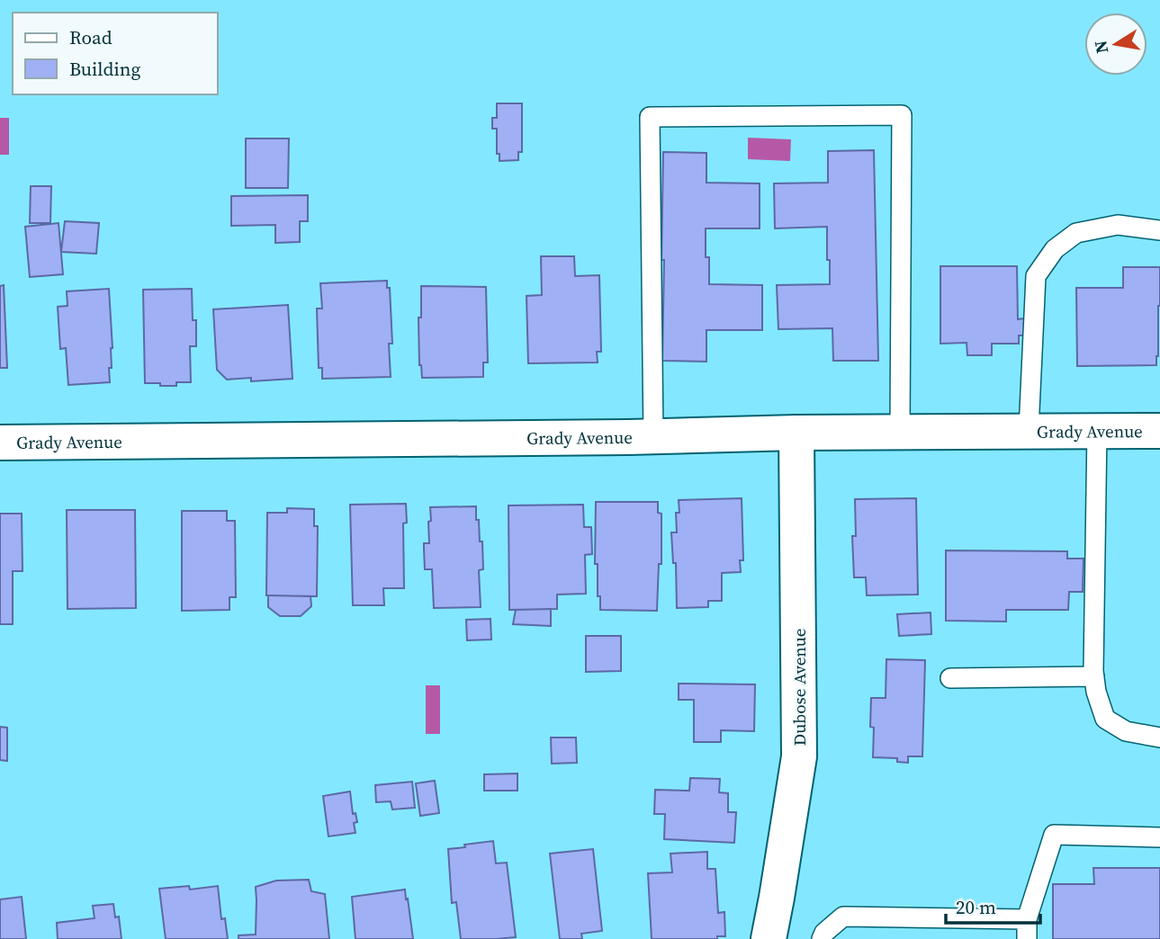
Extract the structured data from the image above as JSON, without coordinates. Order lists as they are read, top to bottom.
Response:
{
  "streets": {
    "street": ["Grady Avenue", "Dubose Avenue"]
  },
  "crossings": [
    ["Grady Avenue", "Dubose Avenue"]
  ],
  "legend": ["Road", "Building"],
  "scale_bar": "20 m",
  "north": "left"
}
